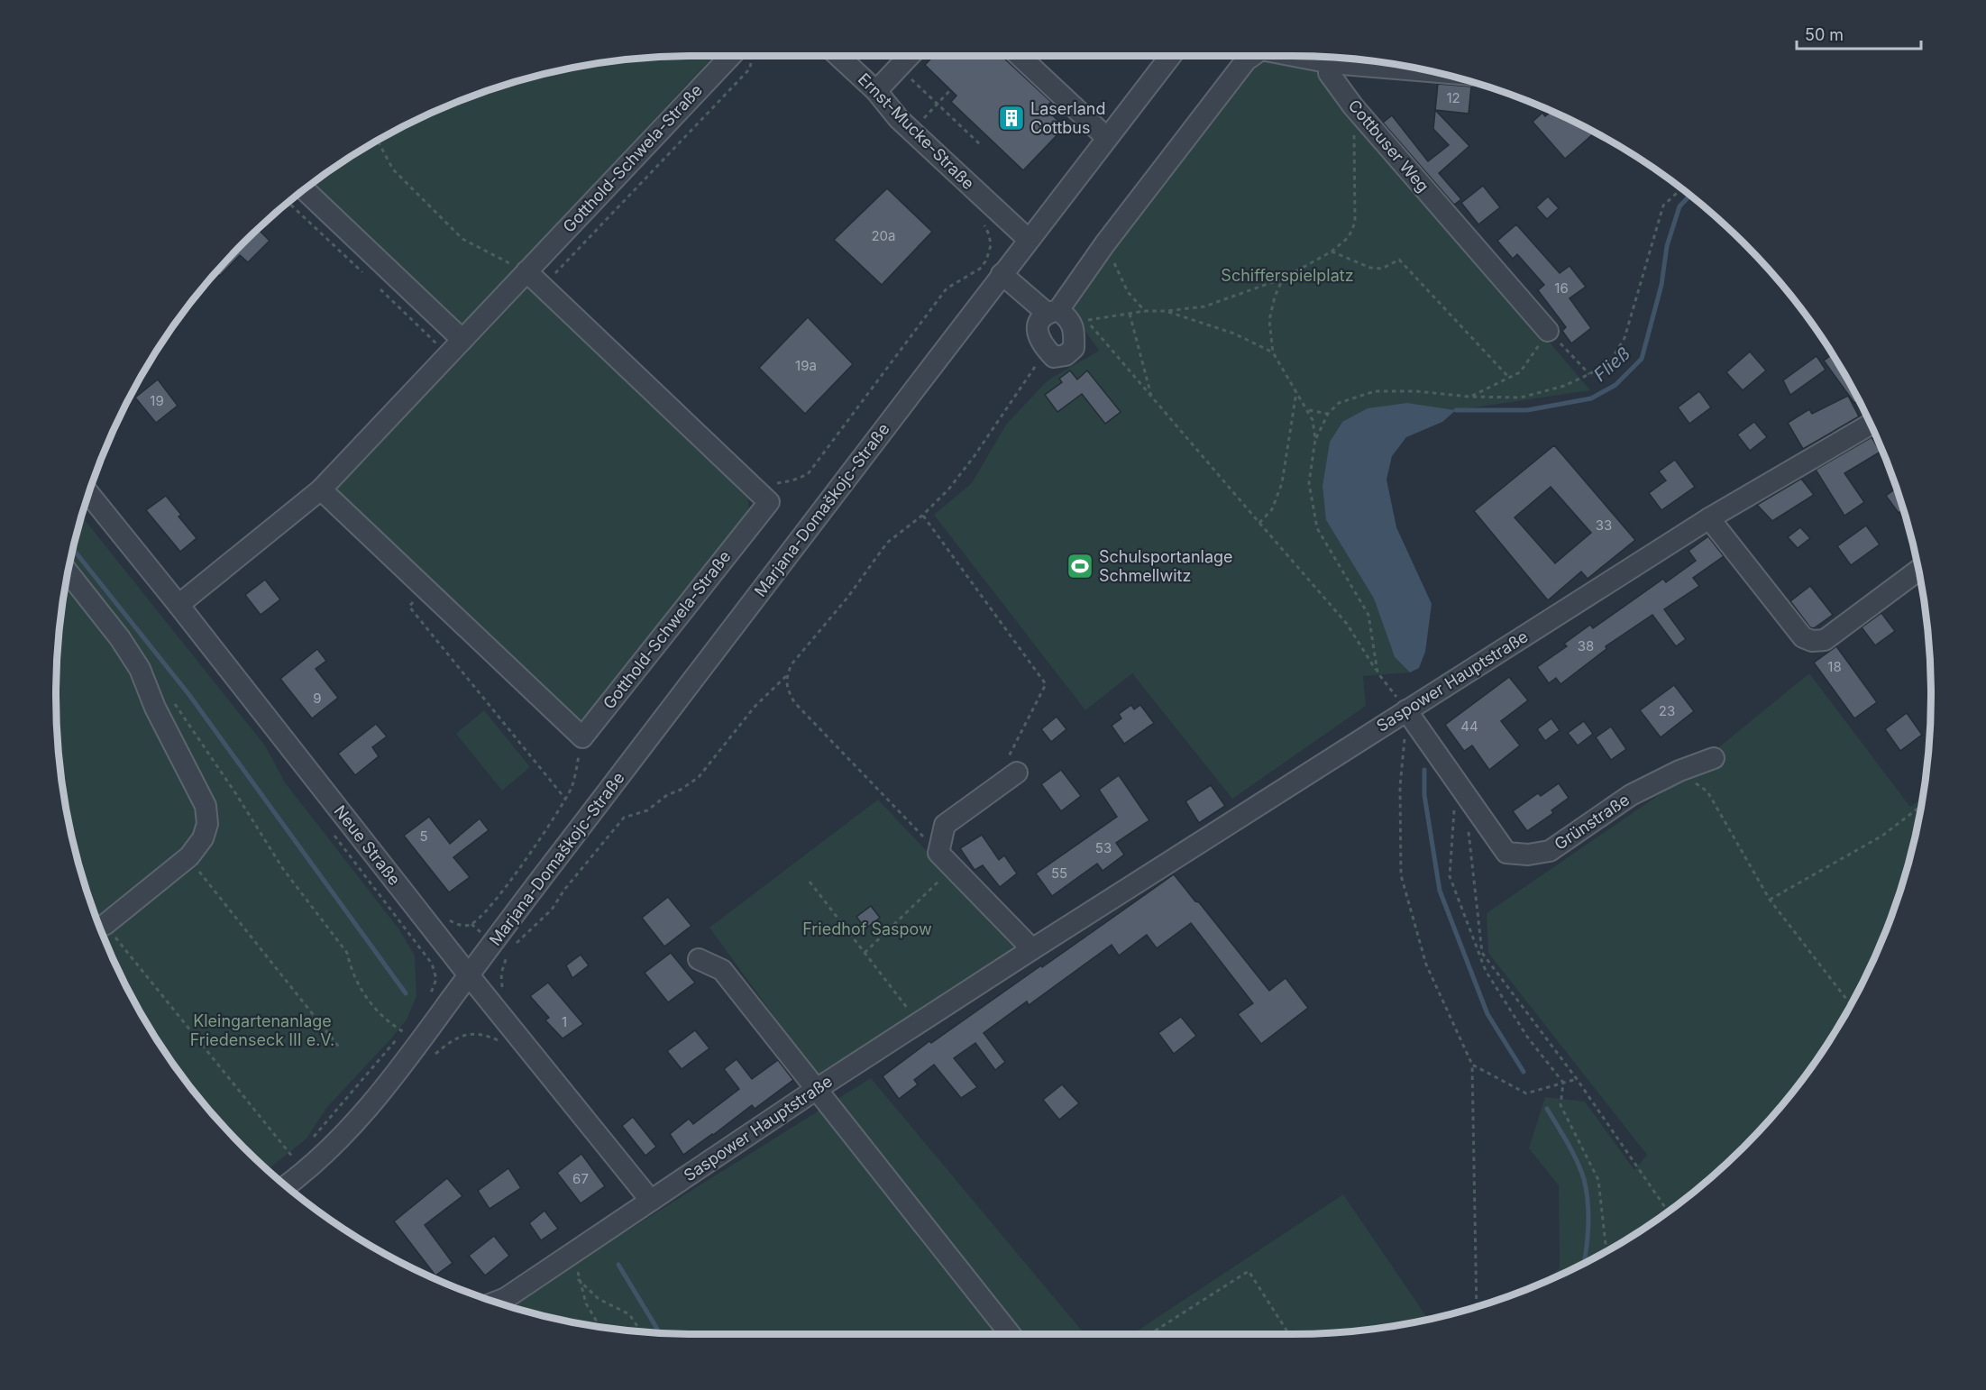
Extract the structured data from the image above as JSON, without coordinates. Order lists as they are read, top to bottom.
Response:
{
  "streets": {
    "street": [
      "Ernst-Mucke-Straße",
      "Cottbuser Weg",
      "Gotthold-Schwela-Straße",
      "Marjana-Domaškojc-Straße",
      "Saspower Hauptstraße",
      "Grünstraße",
      "Neue Straße"
    ]
  },
  "crossings": [
    ["Ernst-Mucke-Straße", "Marjana-Domaškojc-Straße"],
    ["Gotthold-Schwela-Straße", "Neue Straße"],
    ["Marjana-Domaškojc-Straße", "Neue Straße"],
    ["Saspower Hauptstraße", "Grünstraße"],
    ["Saspower Hauptstraße", "Neue Straße"]
  ],
  "water": ["Fließ"],
  "parks": ["Schifferspielplatz", "Friedhof Saspow", "Kleingartenanlage Friedenseck III e.V."],
  "places": {
    "building": ["Laserland Cottbus"],
    "sports": ["Schulsportanlage Schmellwitz"]
  },
  "house_numbers": [
    "12",
    "20a",
    "16",
    "19a",
    "19",
    "33",
    "38",
    "18",
    "9",
    "23",
    "44",
    "5",
    "53",
    "55",
    "1",
    "67"
  ],
  "scale_bar": "50 m"
}
